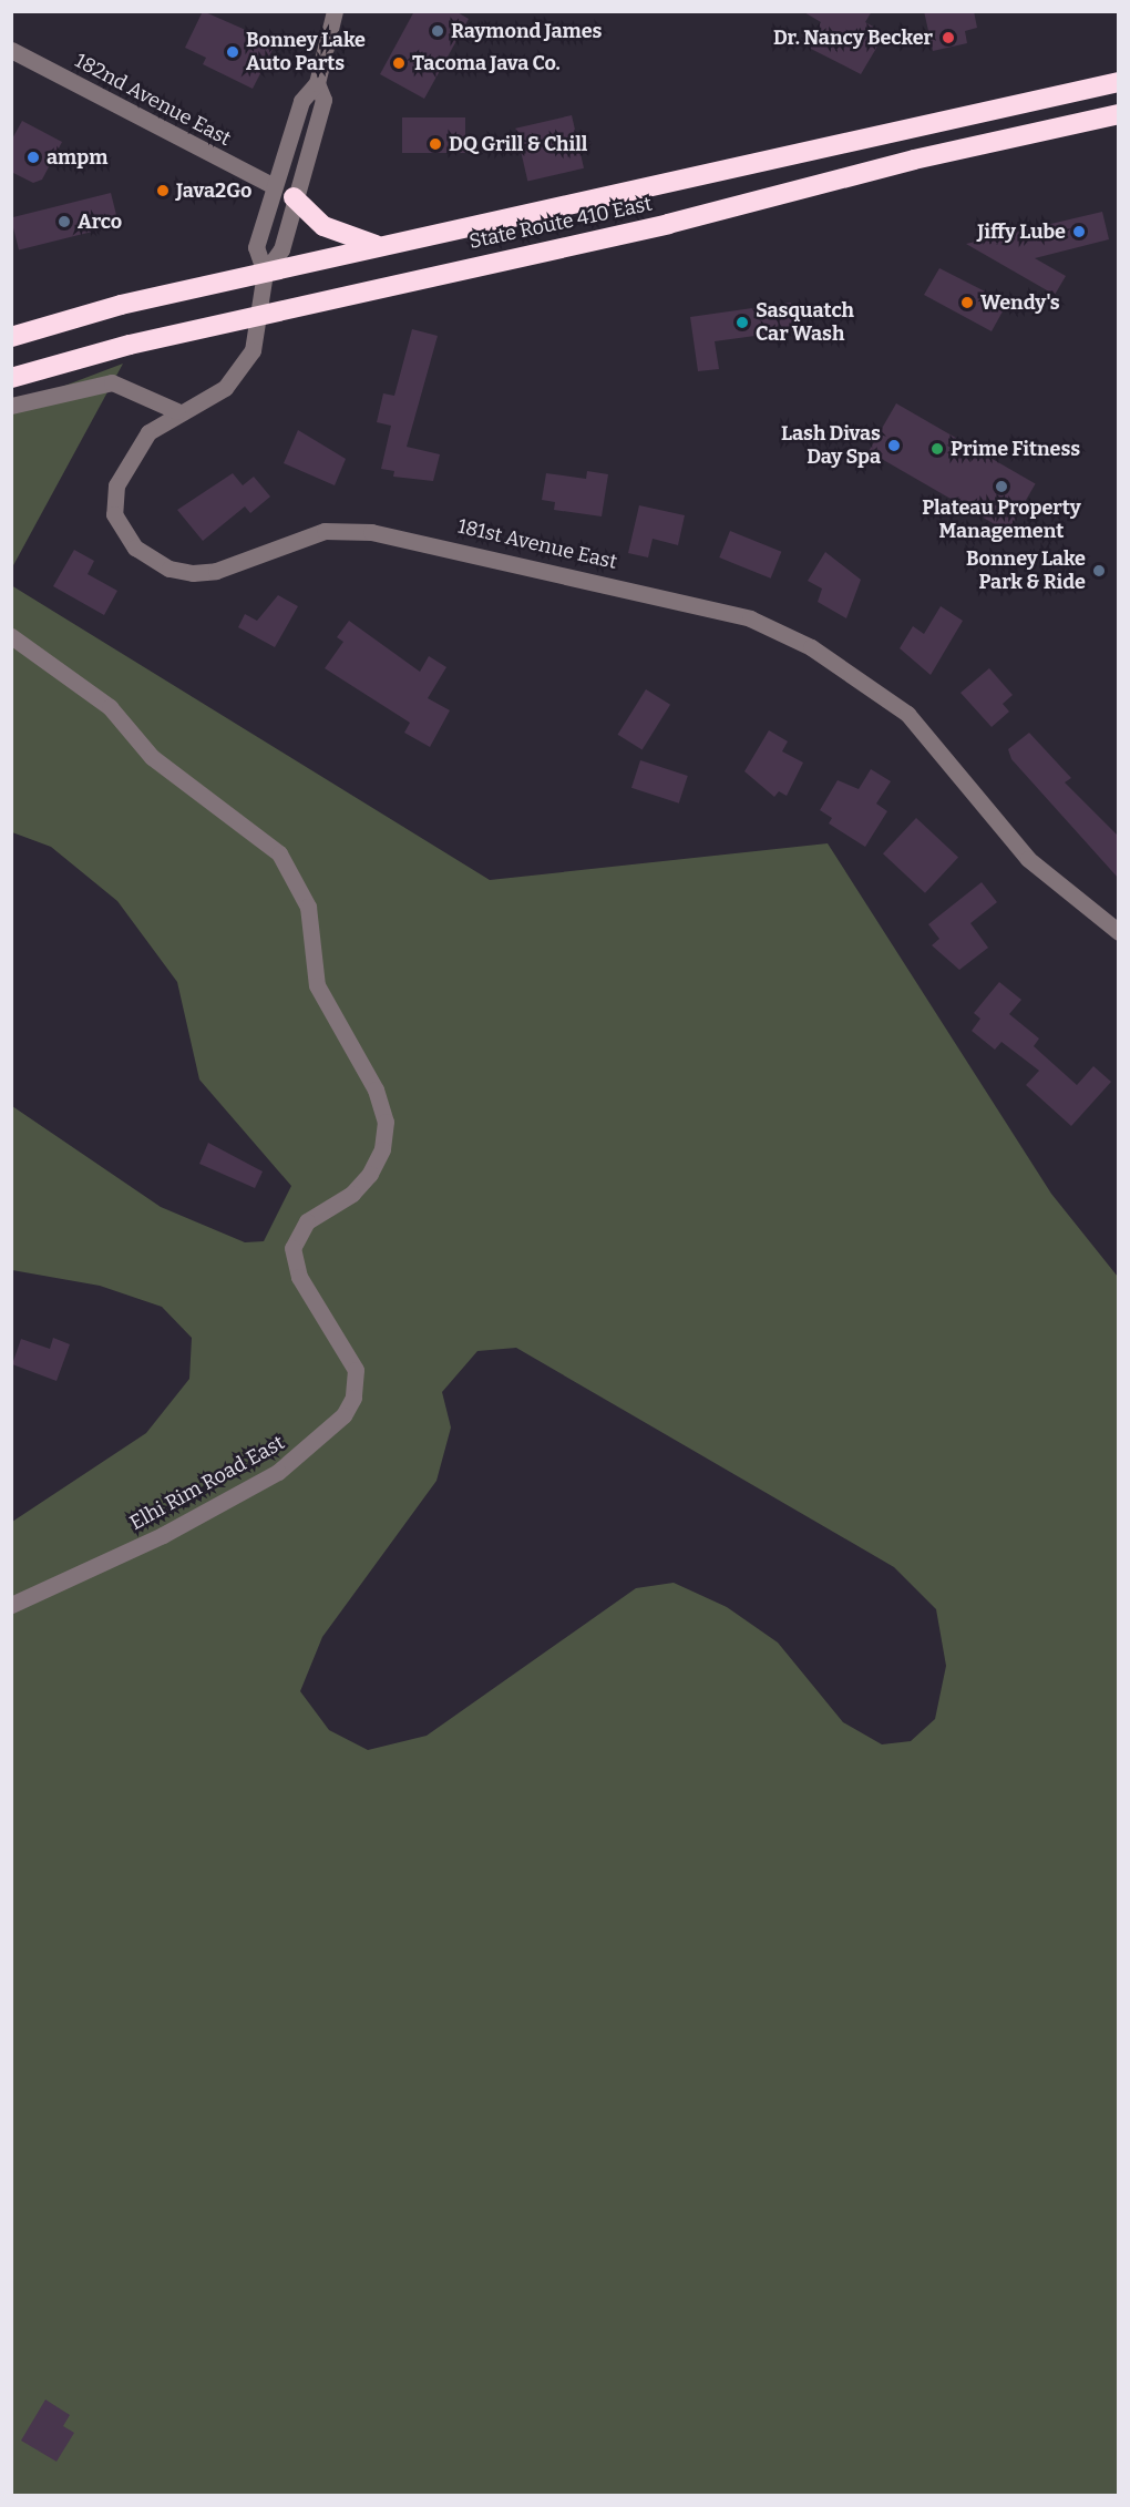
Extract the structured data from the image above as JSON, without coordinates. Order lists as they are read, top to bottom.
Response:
{
  "streets": {
    "highway": ["State Route 410 East"],
    "street": ["182nd Avenue East", "181st Avenue East", "Elhi Rim Road East"]
  },
  "crossings": [
    ["State Route 410 East", "181st Avenue East"]
  ],
  "places": [
    "Raymond James",
    "Dr. Nancy Becker",
    "Bonney Lake Auto Parts",
    "Tacoma Java Co.",
    "DQ Grill & Chill",
    "ampm",
    "Java2Go",
    "Arco",
    "Jiffy Lube",
    "Wendy's",
    "Sasquatch Car Wash",
    "Lash Divas Day Spa",
    "Prime Fitness",
    "Plateau Property Management",
    "Bonney Lake Park & Ride"
  ]
}
